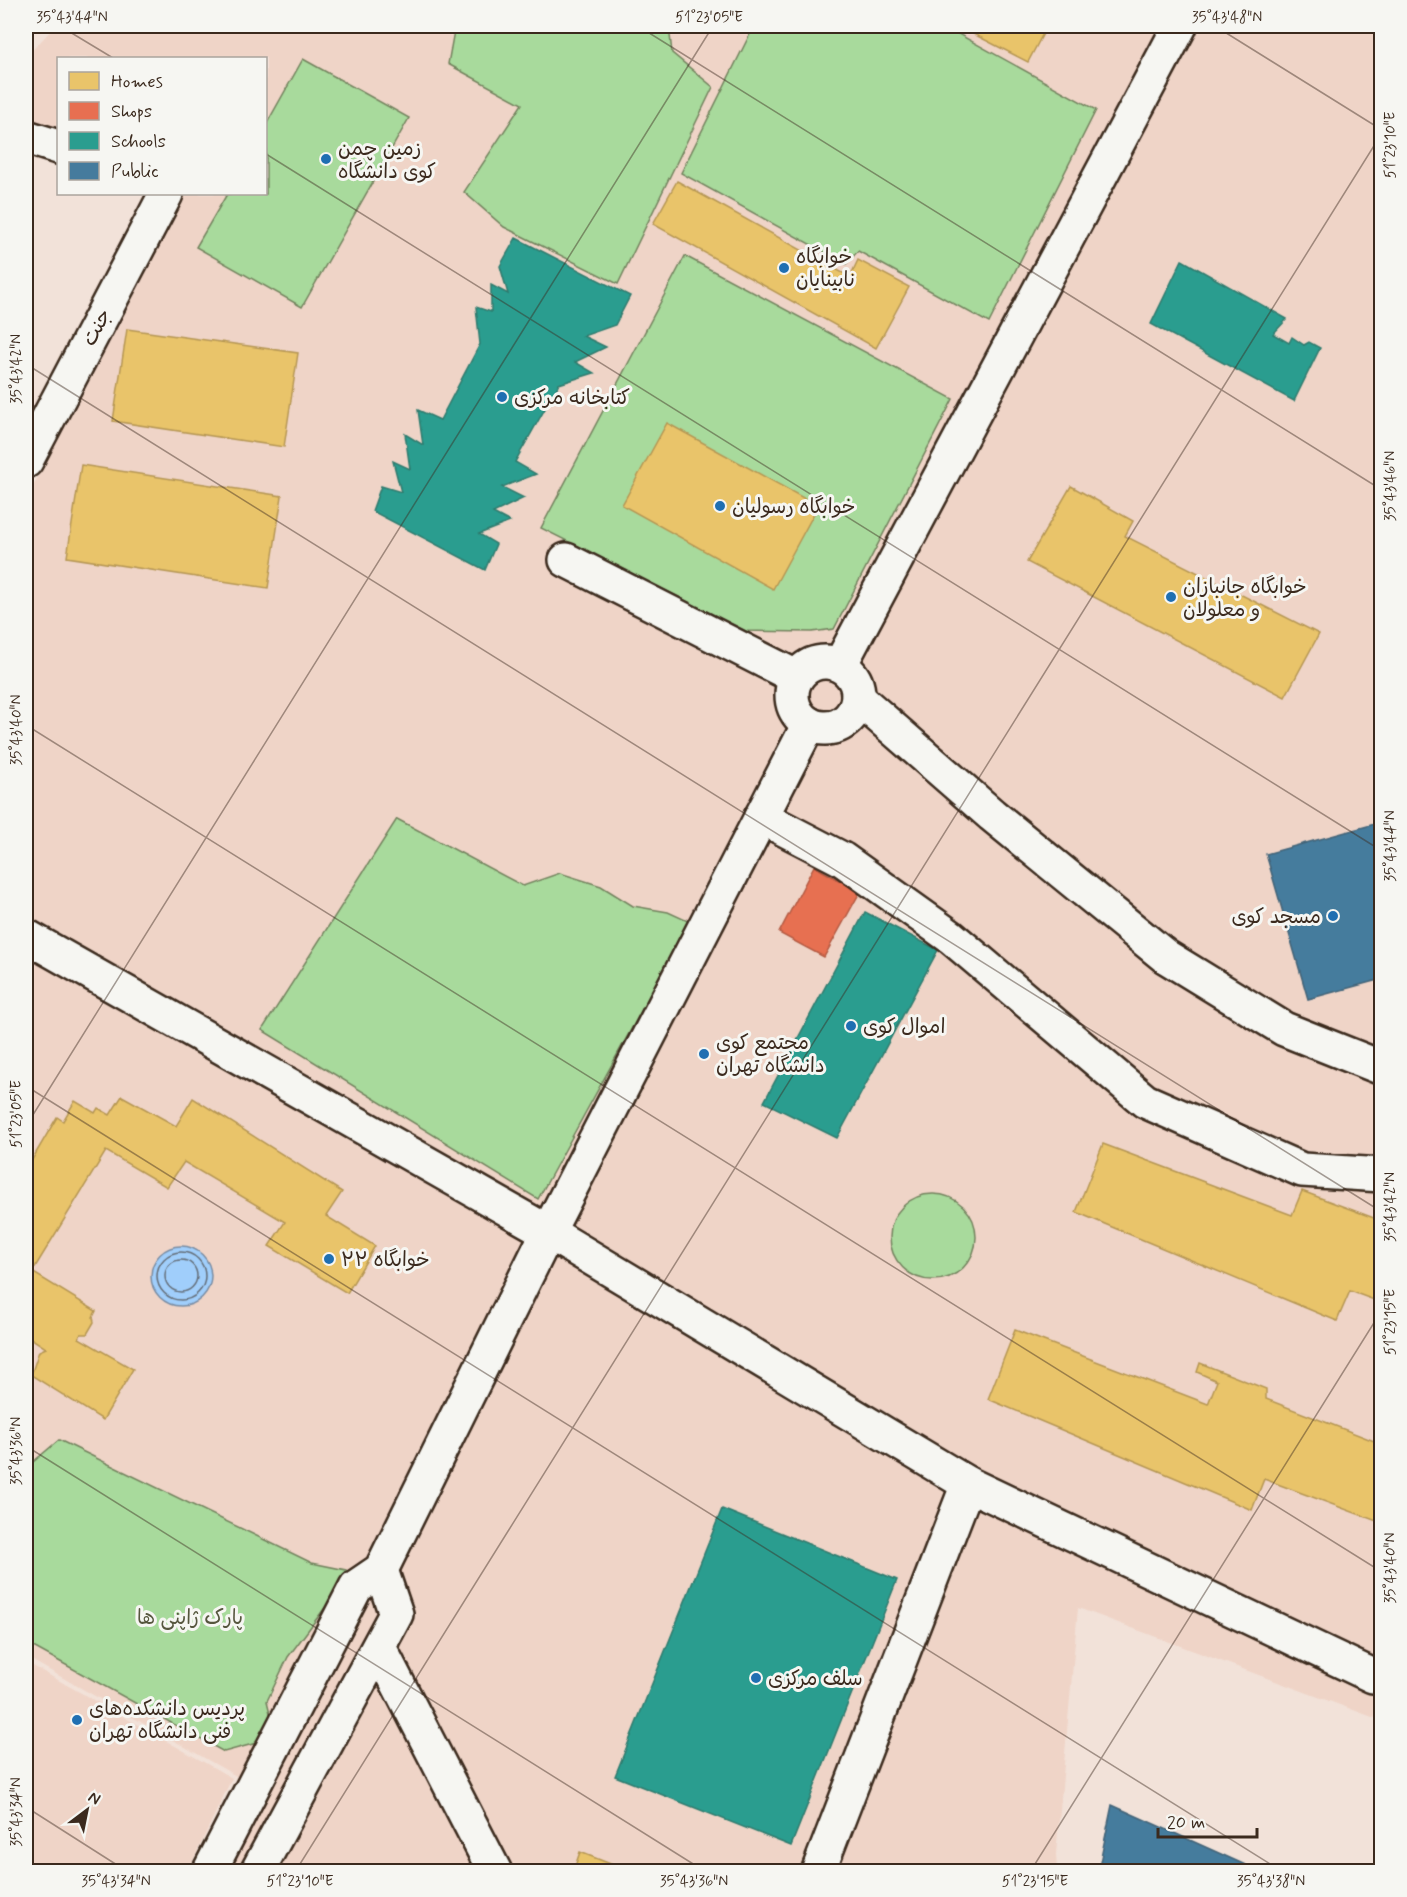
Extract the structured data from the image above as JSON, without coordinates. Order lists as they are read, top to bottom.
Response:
{
  "streets": {
    "street": ["جنت"]
  },
  "parks": ["پارک ژاپنی ها"],
  "places": [
    "زمین چمن کوی دانشگاه",
    "خوابگاه نابینایان",
    "کتابخانه مرکزی",
    "خوابگاه رسولیان",
    "خوابگاه جانبازان و معلولان",
    "مسجد کوی",
    "اموال کوی",
    "مجتمع کوی دانشگاه تهران",
    "خوابگاه ۲۲",
    "سلف مرکزی",
    "پردیس دانشکده‌های فنی دانشگاه تهران"
  ],
  "legend": [
    "Homes",
    "Shops",
    "Schools",
    "Public"
  ],
  "scale_bar": "20 m",
  "north": "top right",
  "coordinates": [
    "35°43'44\"N",
    "51°23'05\"E",
    "35°43'48\"N",
    "51°23'10\"E",
    "35°43'42\"N",
    "35°43'46\"N",
    "35°43'40\"N",
    "51°23'15\"E",
    "35°43'36\"N",
    "35°43'34\"N",
    "35°43'38\"N"
  ]
}
